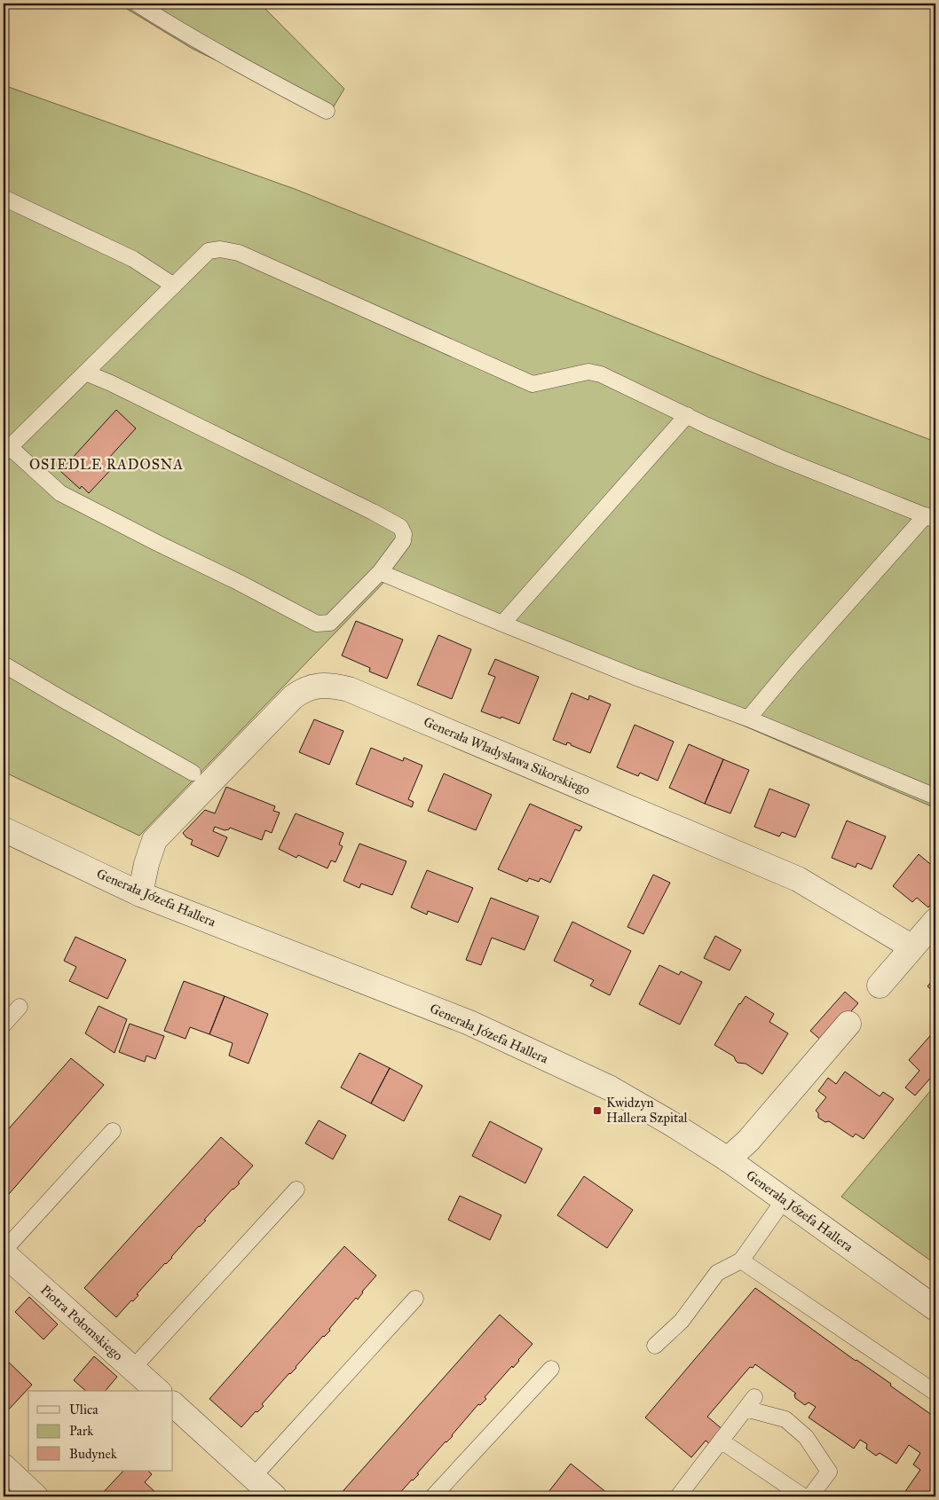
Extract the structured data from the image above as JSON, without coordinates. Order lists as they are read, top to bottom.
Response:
{
  "streets": {
    "street": ["Generała Władysława Sikorskiego", "Generała Józefa Hallera", "Piotra Połomskiego"]
  },
  "crossings": [
    ["Generała Władysława Sikorskiego", "Generała Józefa Hallera"]
  ],
  "districts": ["OSIEDLE RADOSNA"],
  "places": {
    "transit": ["Kwidzyn Hallera Szpital"]
  },
  "legend": ["Ulica", "Park", "Budynek"]
}
